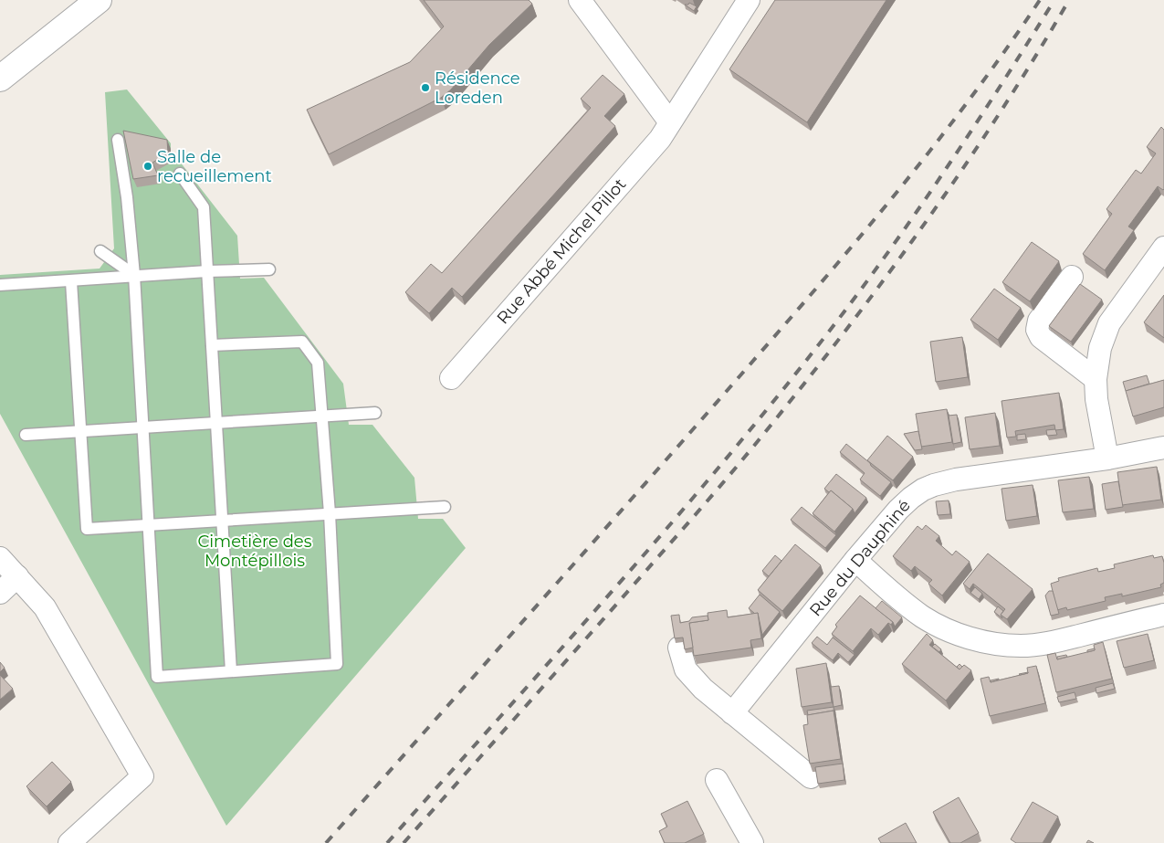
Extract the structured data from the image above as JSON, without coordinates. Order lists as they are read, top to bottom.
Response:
{
  "streets": {
    "street": ["Rue Abbé Michel Pillot", "Rue du Dauphiné"]
  },
  "parks": ["Cimetière des Montépillois"],
  "places": ["Résidence Loreden", "Salle de recueillement"]
}
